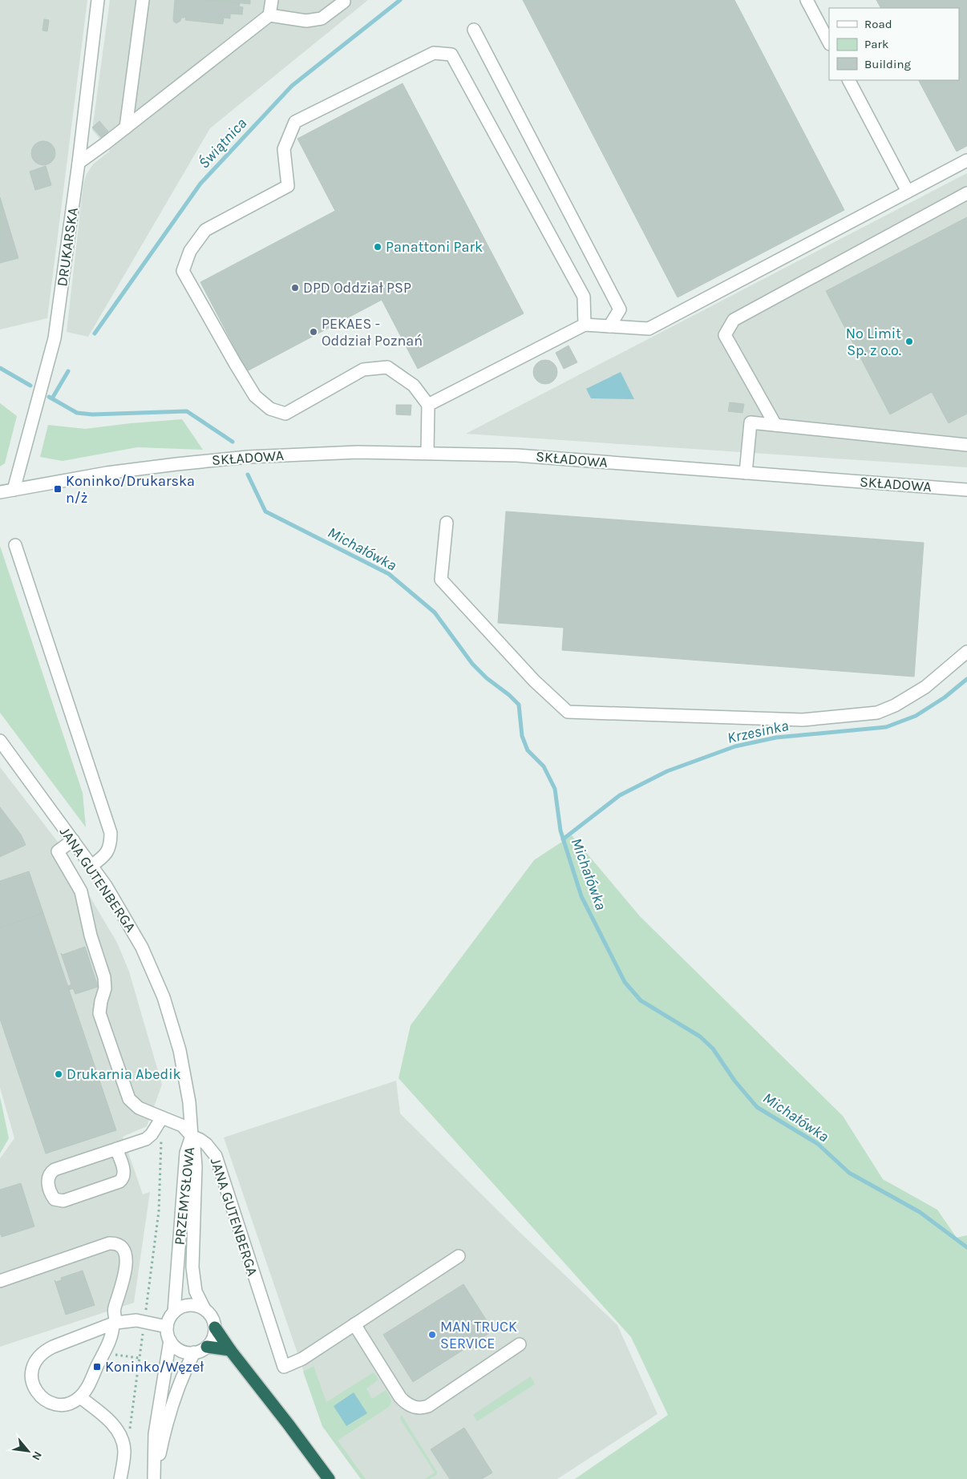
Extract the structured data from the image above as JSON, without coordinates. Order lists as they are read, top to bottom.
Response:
{
  "streets": {
    "street": [
      "DRUKARSKA",
      "SKŁADOWA",
      "JANA GUTENBERGA",
      "PRZEMYSŁOWA"
    ]
  },
  "crossings": [
    ["DRUKARSKA", "SKŁADOWA"],
    ["JANA GUTENBERGA", "PRZEMYSŁOWA"]
  ],
  "water": ["Świątnica", "Michałówka", "Krzesinka"],
  "places": {
    "other": [
      "Panattoni Park",
      "DPD Oddział PSP",
      "PEKAES - Oddział Poznań",
      "No Limit Sp. z o.o.",
      "Drukarnia Abedik",
      "MAN TRUCK SERVICE"
    ],
    "transit": ["Koninko/Drukarska n/ż", "Koninko/Węzeł"]
  },
  "legend": ["Road", "Park", "Building"],
  "north": "bottom right"
}
